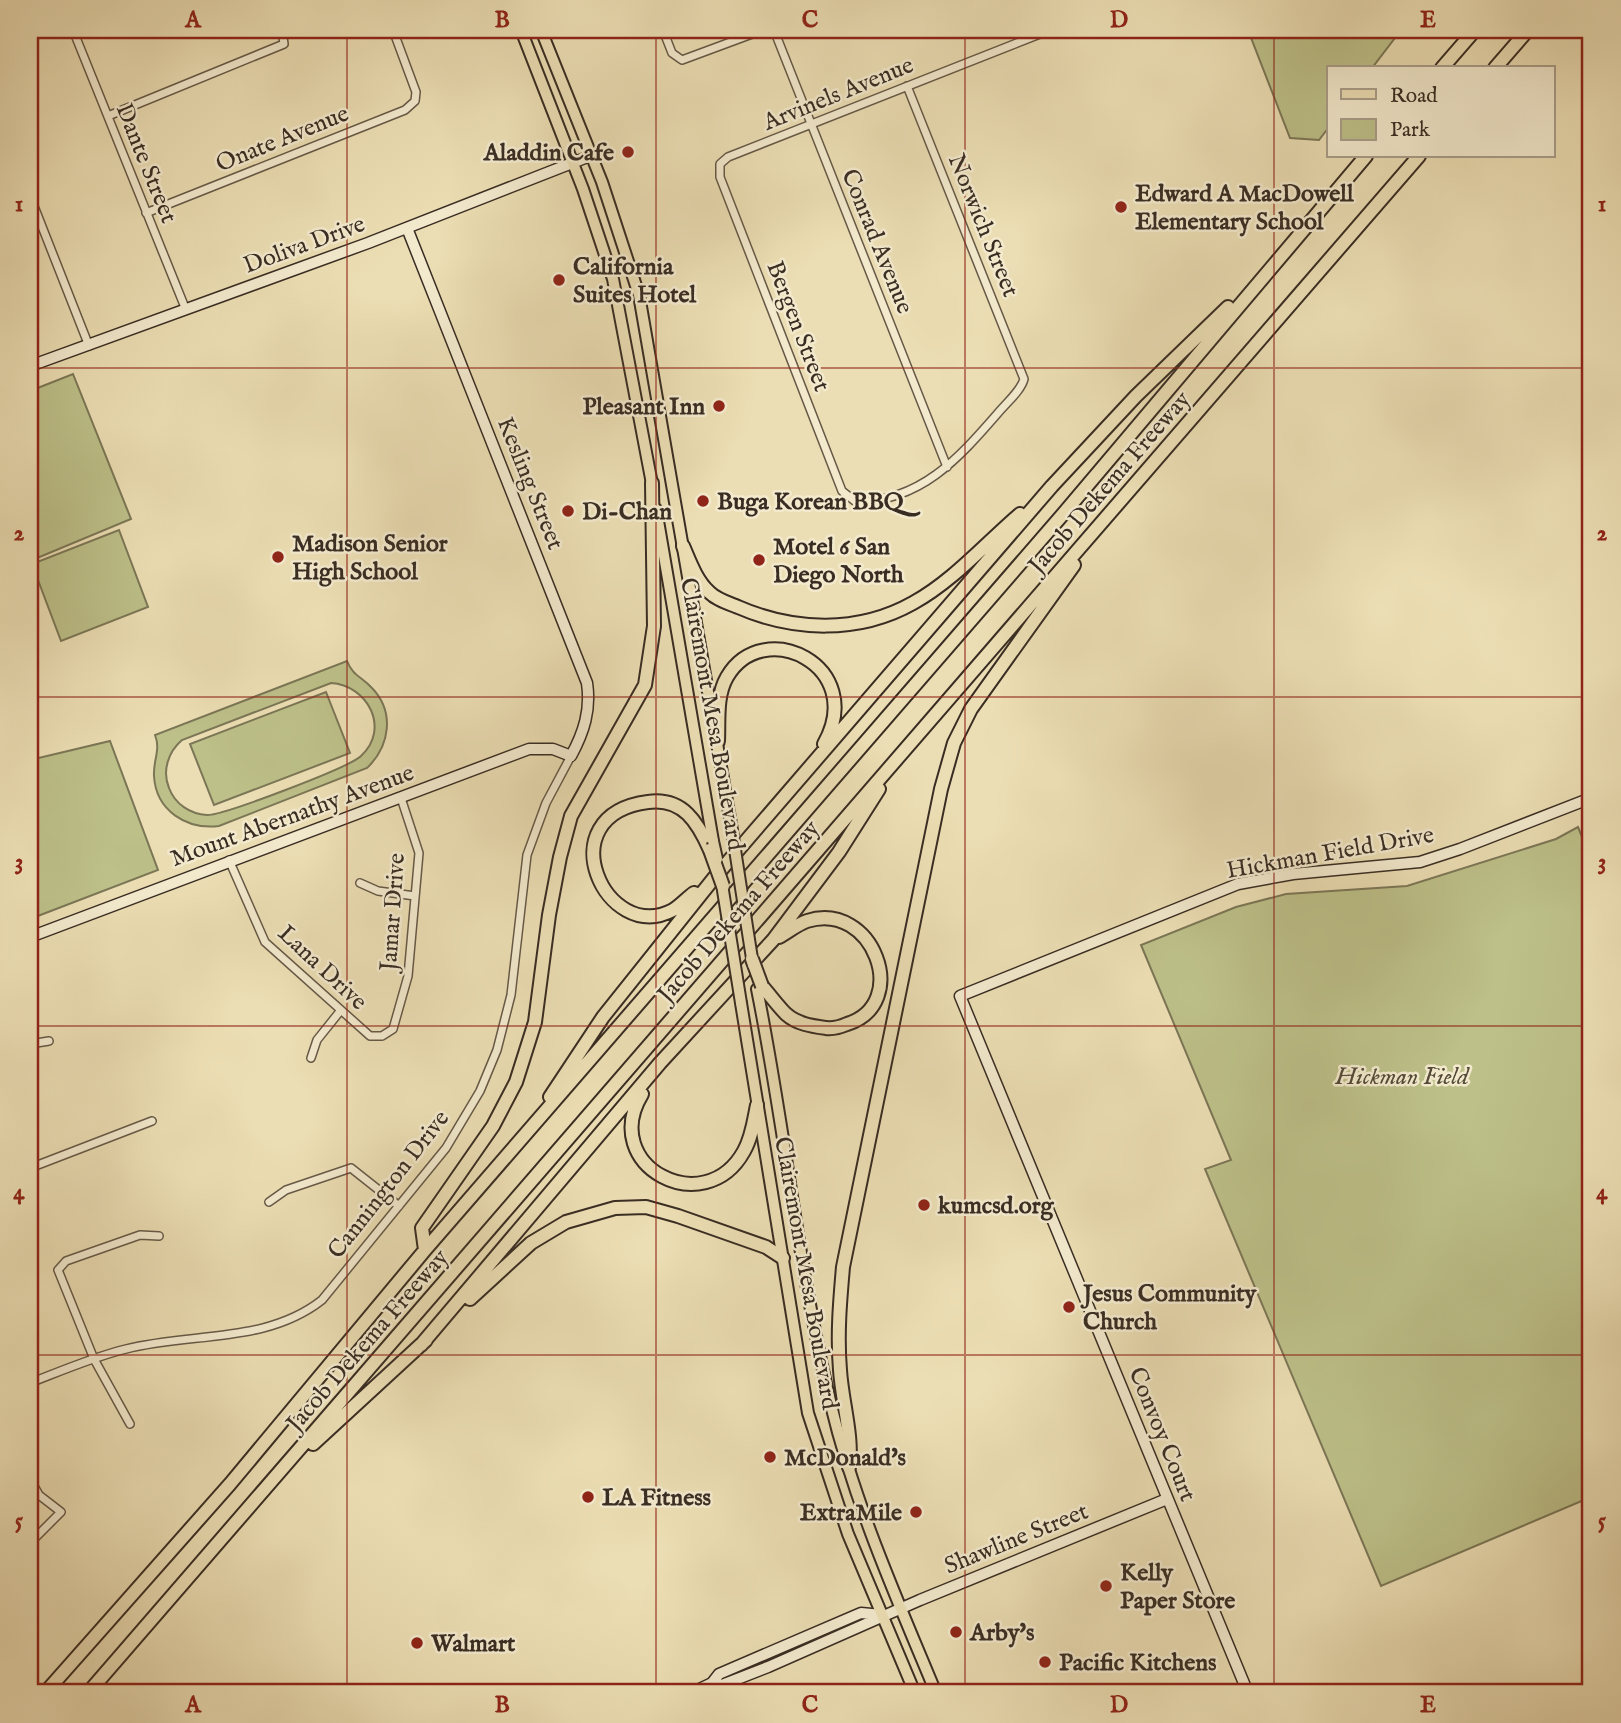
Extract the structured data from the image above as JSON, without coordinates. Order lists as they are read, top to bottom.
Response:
{
  "streets": {
    "highway": ["Jacob Dekema Freeway"],
    "main road": ["Clairemont Mesa Boulevard"],
    "street": [
      "Arvinels Avenue",
      "Onate Avenue",
      "Dante Street",
      "Norwich Street",
      "Conrad Avenue",
      "Doliva Drive",
      "Bergen Street",
      "Kesling Street",
      "Mount Abernathy Avenue",
      "Hickman Field Drive",
      "Jamar Drive",
      "Lana Drive",
      "Cannington Drive",
      "Convoy Court",
      "Shawline Street"
    ]
  },
  "crossings": [
    ["Arvinels Avenue", "Norwich Street"],
    ["Arvinels Avenue", "Conrad Avenue"],
    ["Arvinels Avenue", "Bergen Street"],
    ["Onate Avenue", "Dante Street"],
    ["Dante Street", "Doliva Drive"],
    ["Norwich Street", "Conrad Avenue"],
    ["Norwich Street", "Bergen Street"],
    ["Conrad Avenue", "Bergen Street"],
    ["Doliva Drive", "Kesling Street"],
    ["Doliva Drive", "Clairemont Mesa Boulevard"],
    ["Kesling Street", "Mount Abernathy Avenue"],
    ["Kesling Street", "Cannington Drive"],
    ["Clairemont Mesa Boulevard", "Shawline Street"],
    ["Mount Abernathy Avenue", "Jamar Drive"],
    ["Mount Abernathy Avenue", "Lana Drive"],
    ["Mount Abernathy Avenue", "Cannington Drive"],
    ["Hickman Field Drive", "Convoy Court"],
    ["Jamar Drive", "Lana Drive"],
    ["Convoy Court", "Shawline Street"]
  ],
  "parks": ["Hickman Field"],
  "places": [
    "Aladdin Cafe",
    "Edward A MacDowell Elementary School",
    "California Suites Hotel",
    "Pleasant Inn",
    "Buga Korean BBQ",
    "Di-Chan",
    "Madison Senior High School",
    "Motel 6 San Diego North",
    "kumcsd.org",
    "Jesus Community Church",
    "McDonald's",
    "LA Fitness",
    "ExtraMile",
    "Kelly Paper Store",
    "Arby's",
    "Walmart",
    "Pacific Kitchens"
  ],
  "legend": ["Road", "Park"],
  "grid": {
    "columns": [
      "A",
      "B",
      "C",
      "D",
      "E"
    ],
    "rows": [
      "1",
      "2",
      "3",
      "4",
      "5"
    ]
  }
}
